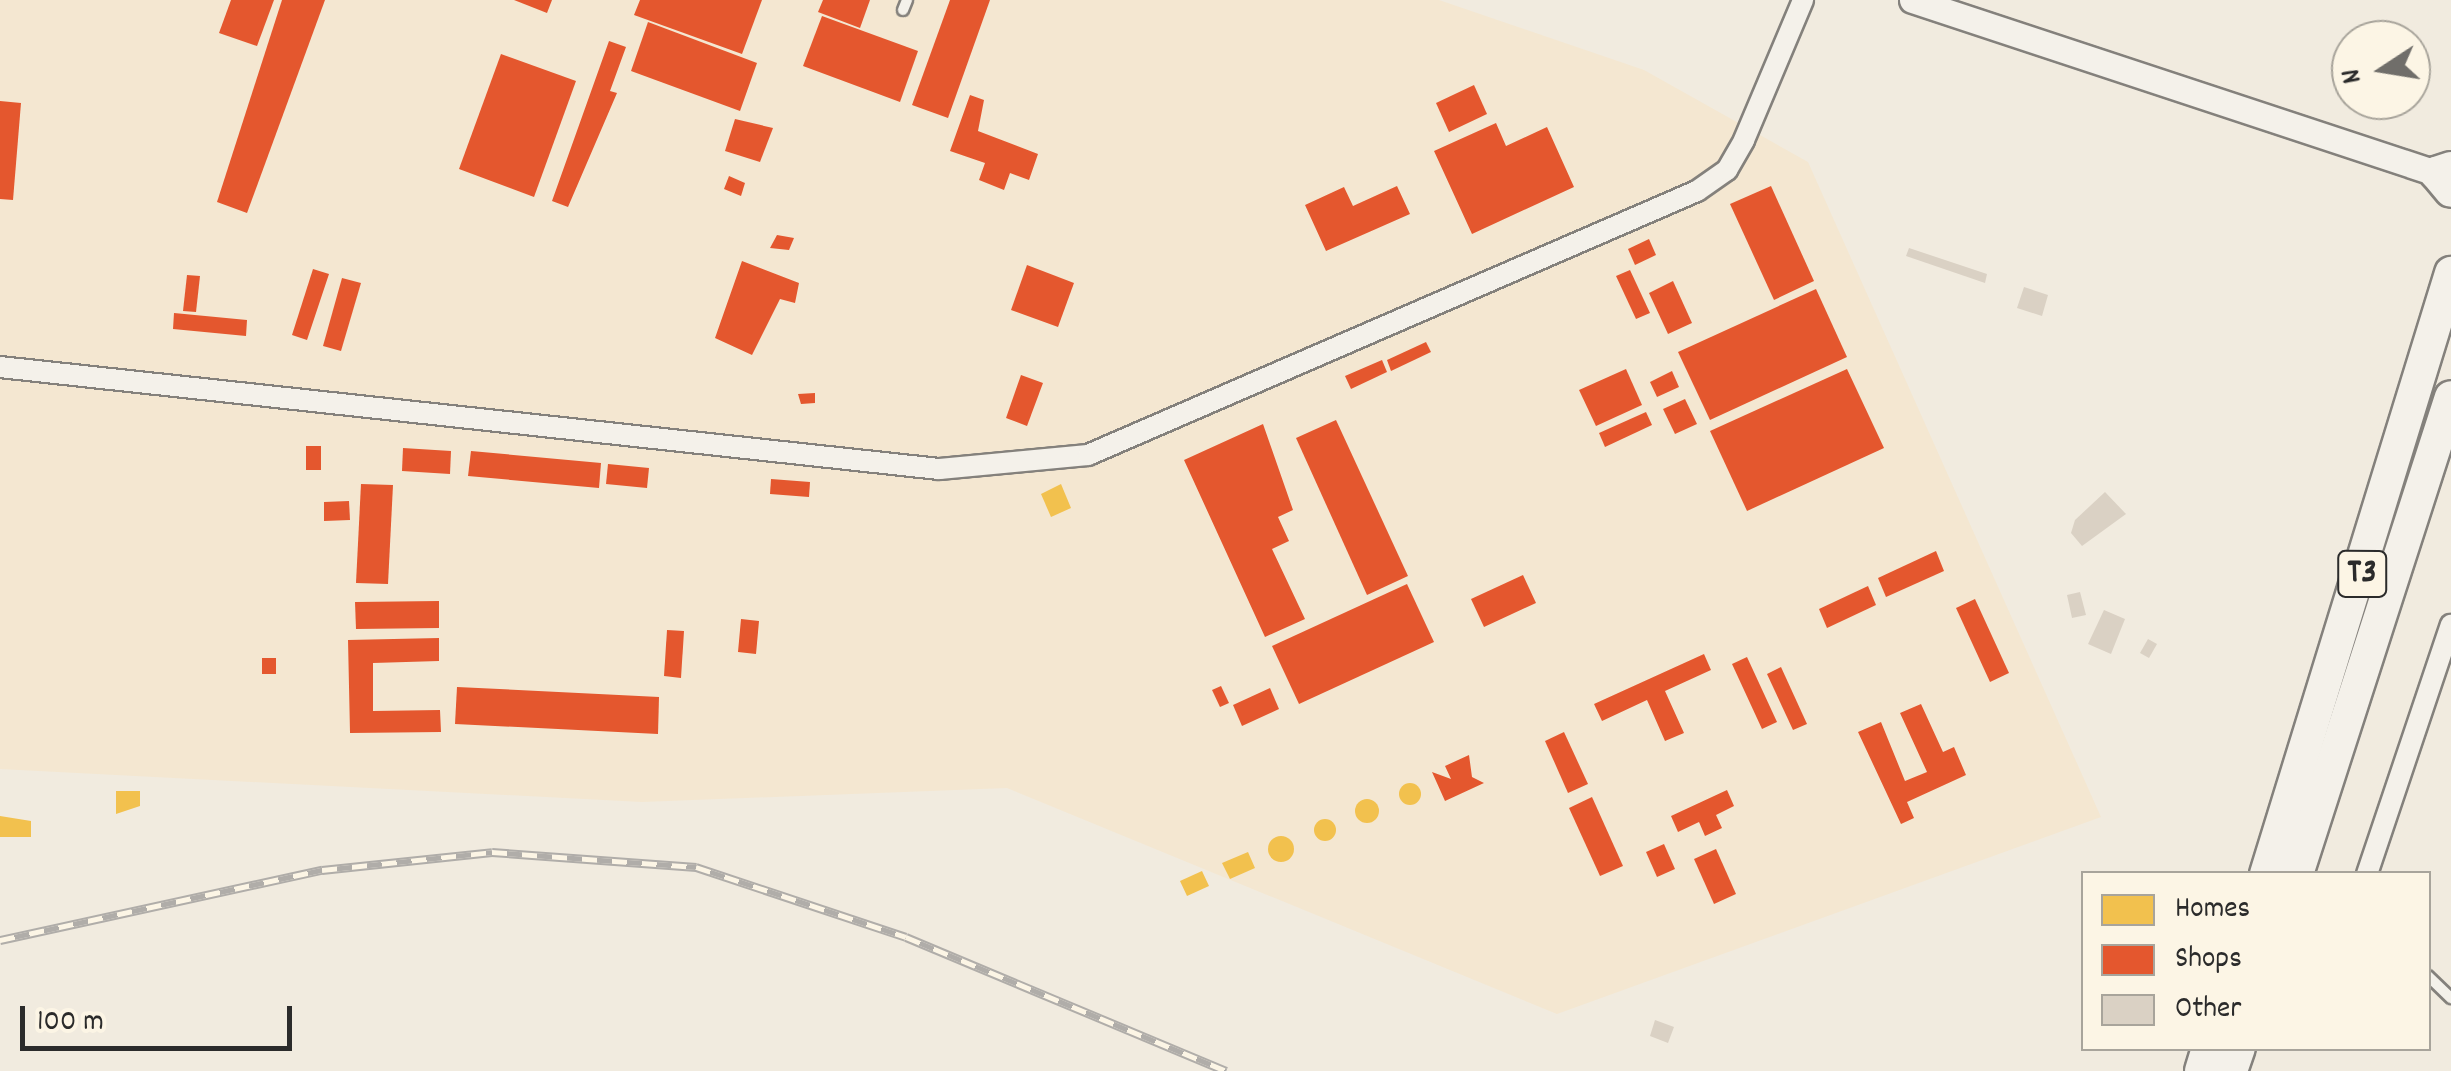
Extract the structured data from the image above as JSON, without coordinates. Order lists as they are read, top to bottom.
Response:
{
  "streets": {
    "highway": ["T3"]
  },
  "legend": ["Homes", "Shops", "Other"],
  "scale_bar": "100 m",
  "north": "left"
}
